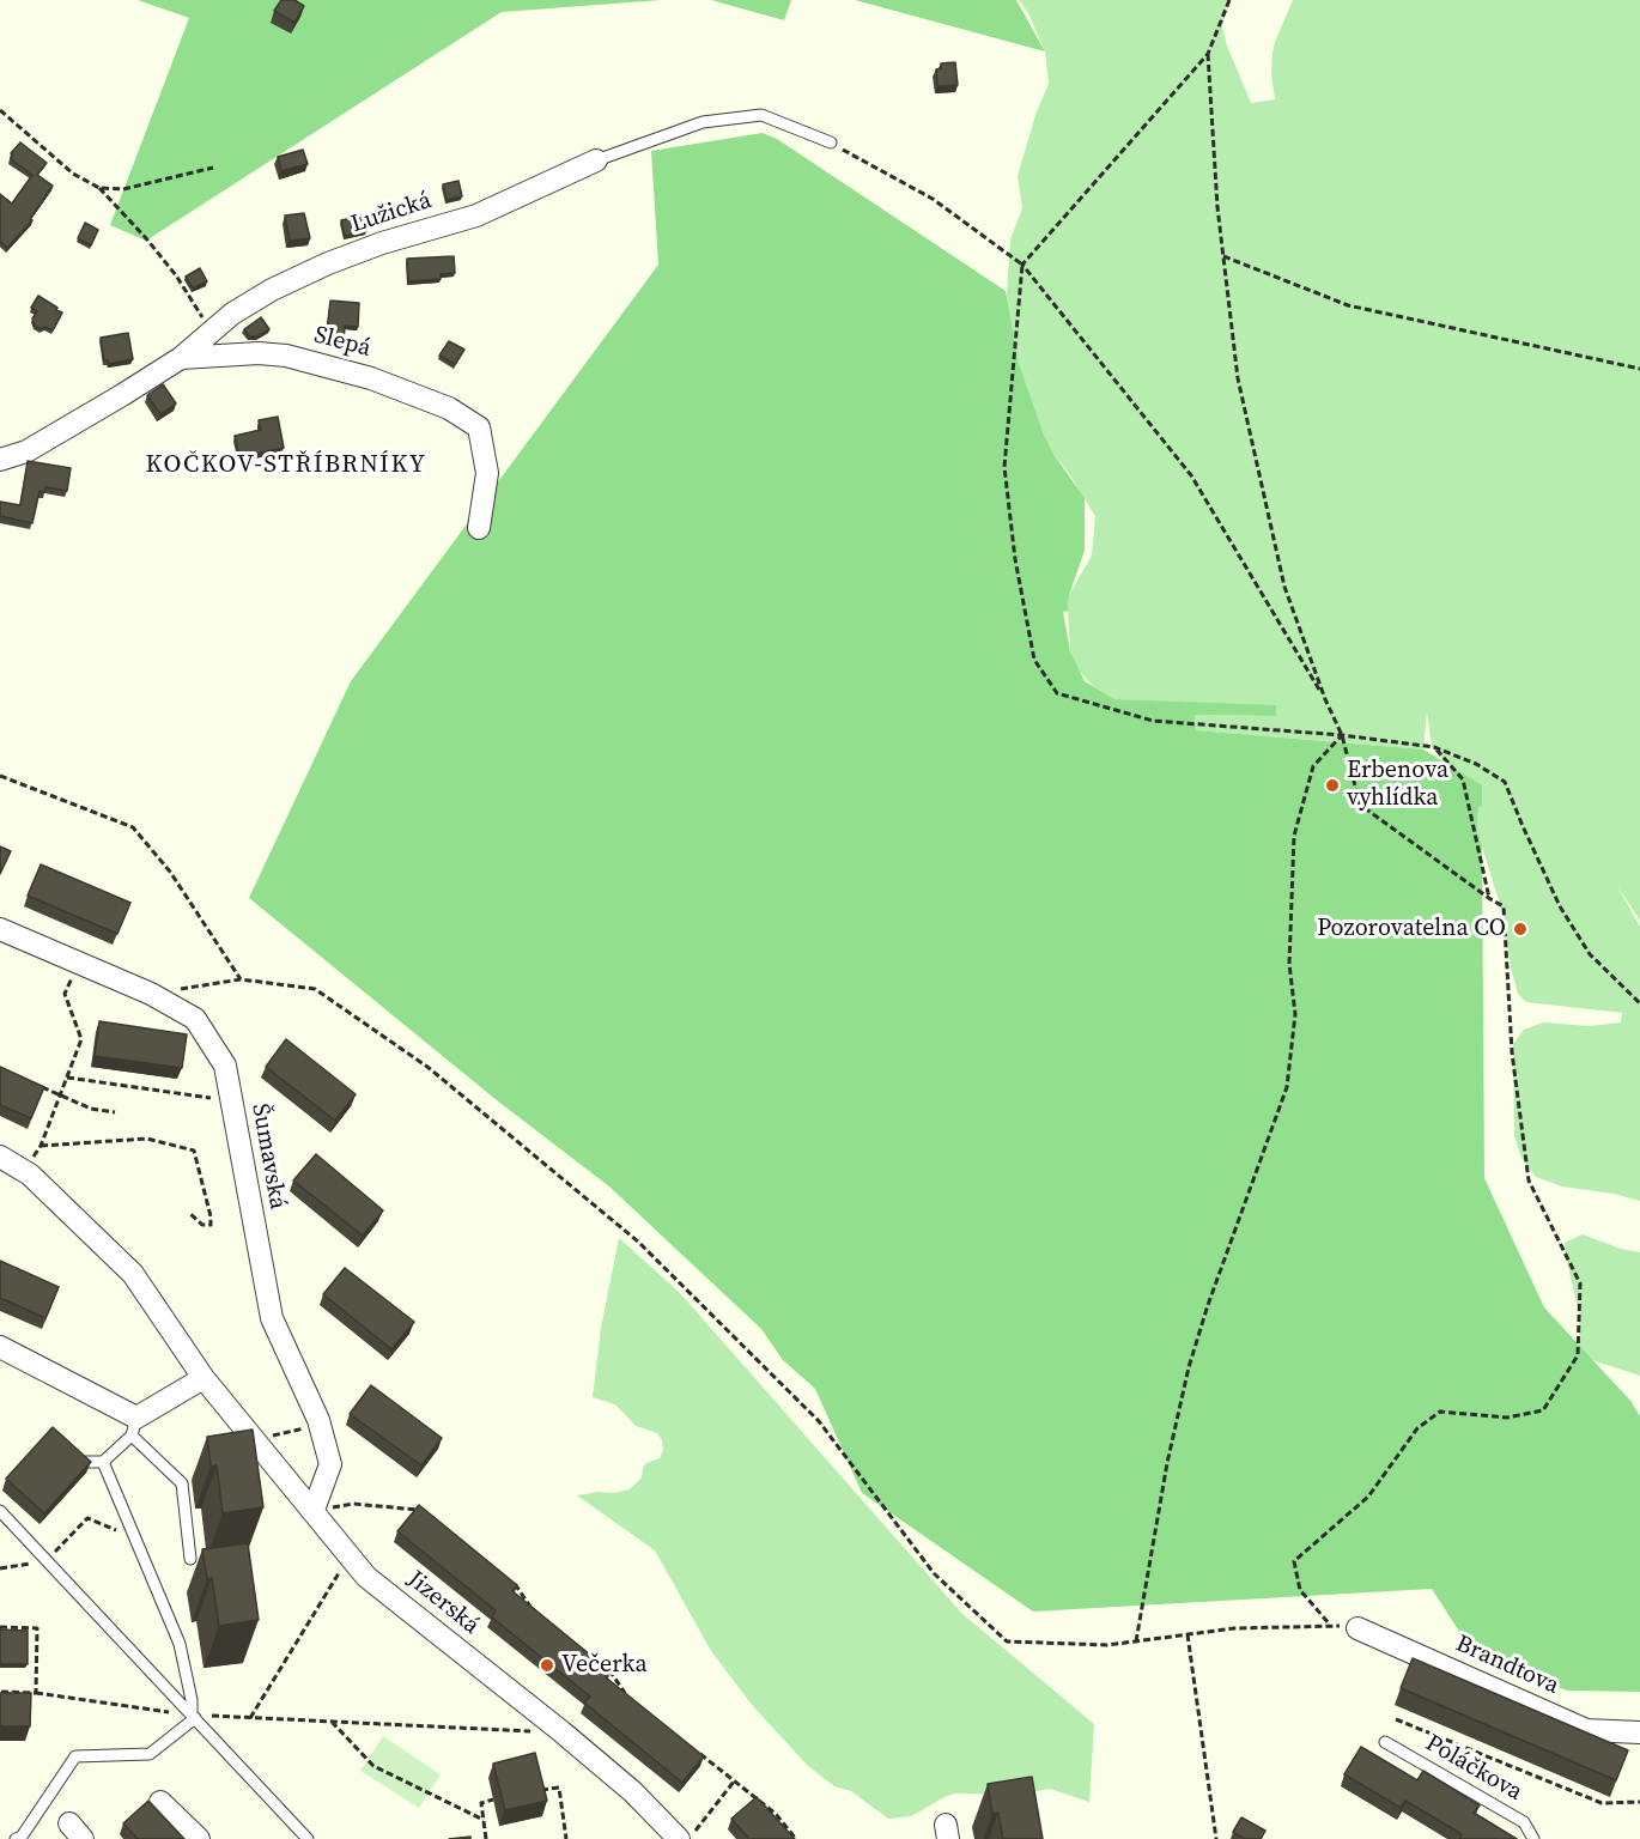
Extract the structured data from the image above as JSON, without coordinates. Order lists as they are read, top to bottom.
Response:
{
  "streets": {
    "street": [
      "Lužická",
      "Slepá",
      "Šumavská",
      "Jizerská",
      "Brandtova"
    ],
    "lane": ["Poláčkova"]
  },
  "crossings": [
    ["Lužická", "Slepá"],
    ["Šumavská", "Jizerská"]
  ],
  "districts": ["KOČKOV-STŘÍBRNÍKY"],
  "places": ["Erbenova vyhlídka", "Pozorovatelna CO", "Večerka"]
}
